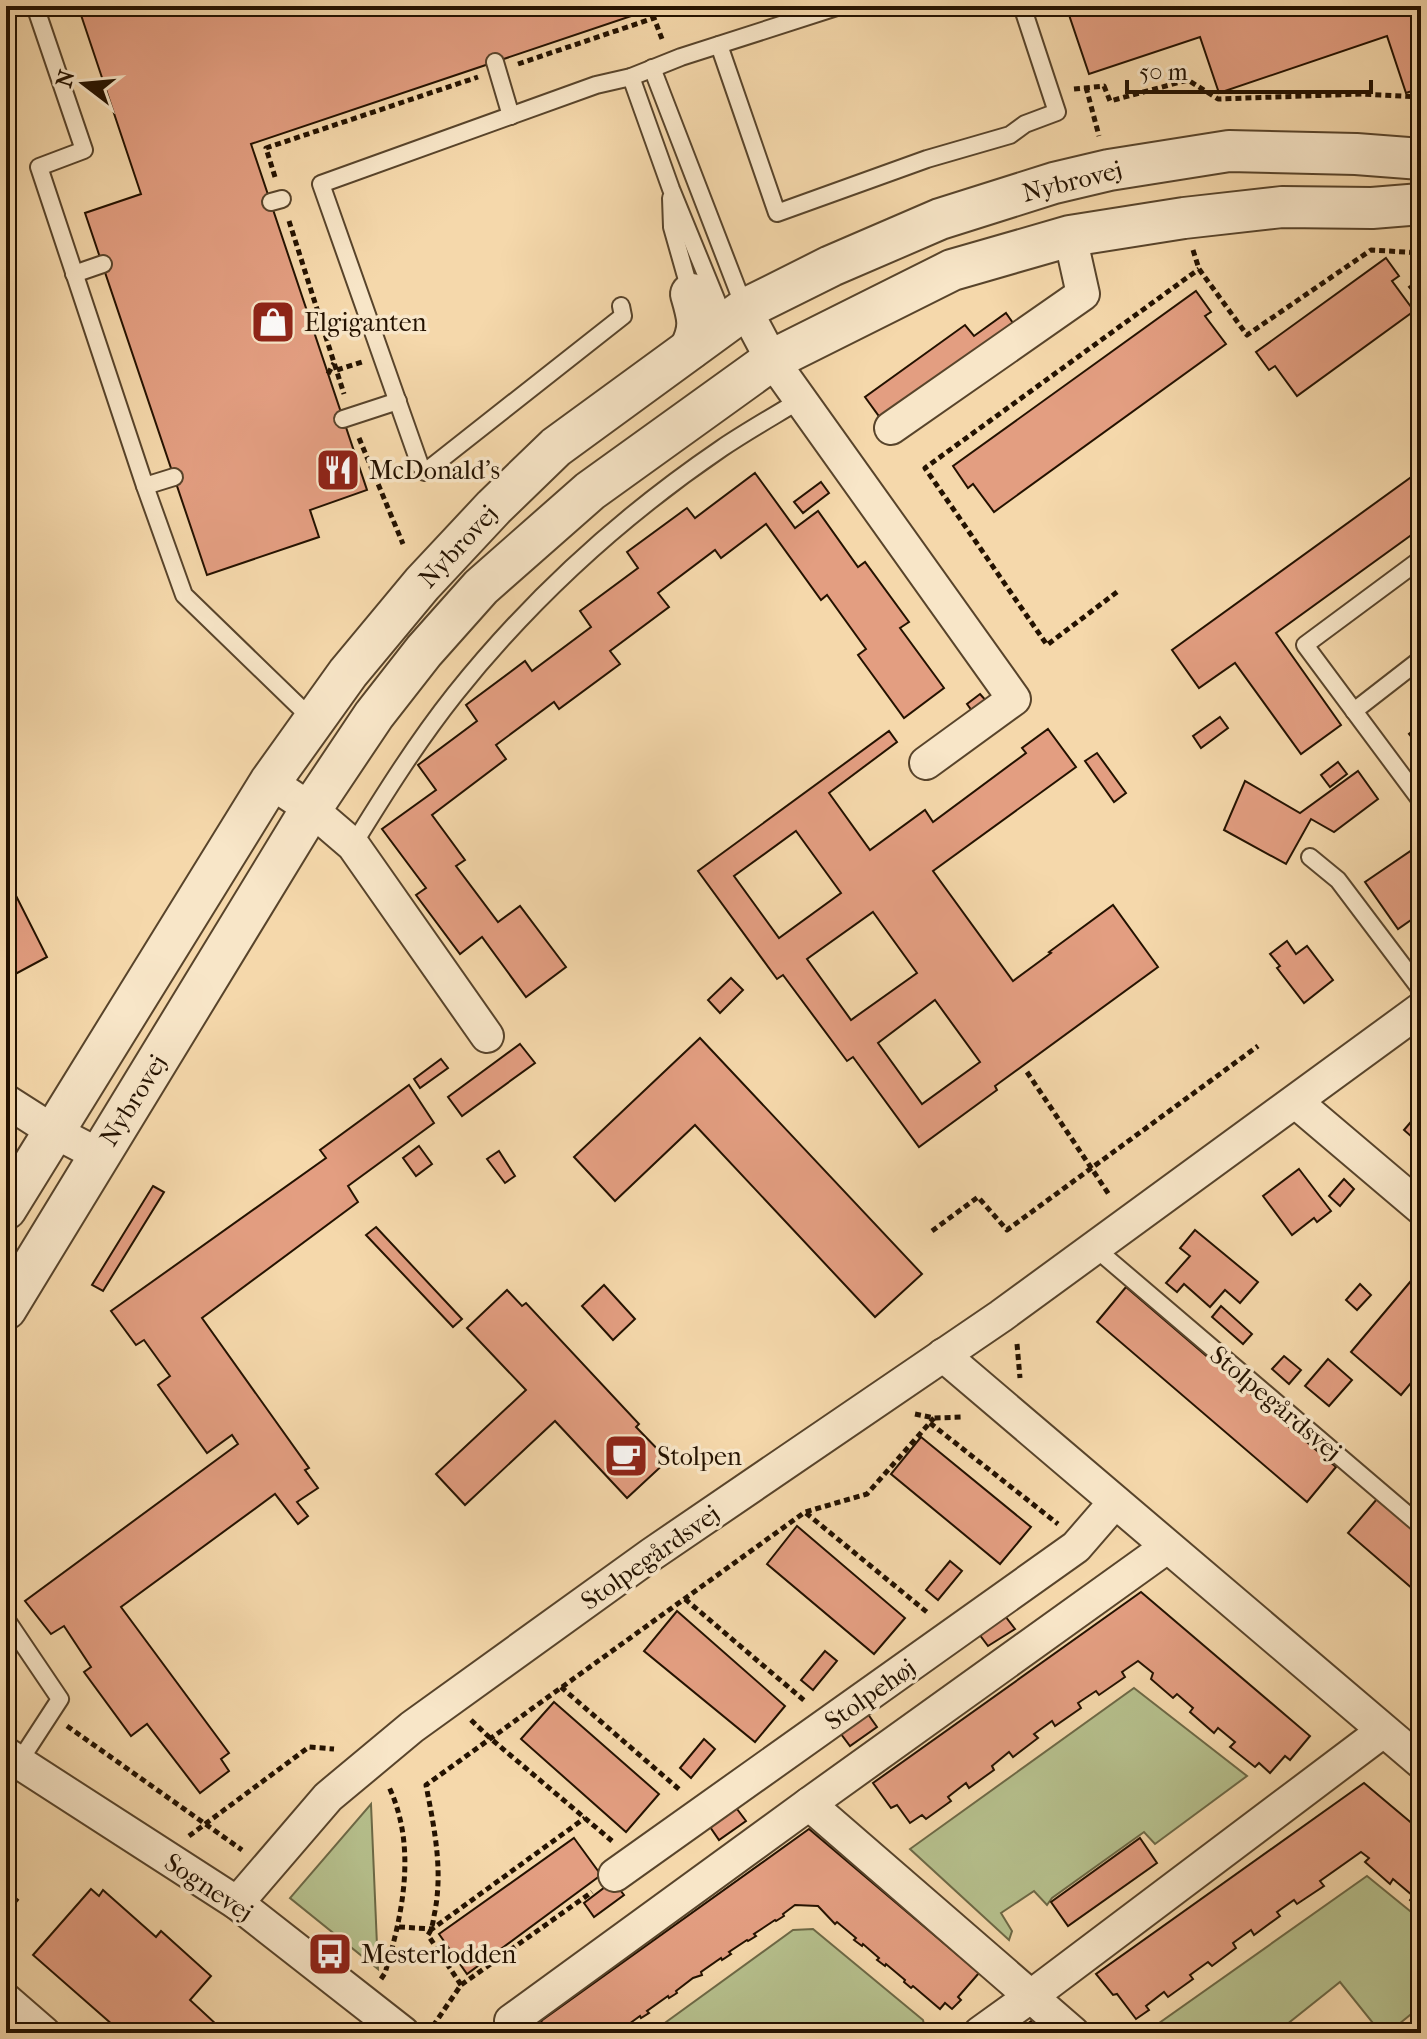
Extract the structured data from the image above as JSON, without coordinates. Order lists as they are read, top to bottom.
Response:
{
  "streets": {
    "street": [
      "Nybrovej",
      "Stolpegårdsvej",
      "Stolpehøj",
      "Sognevej"
    ]
  },
  "crossings": [
    ["Stolpegårdsvej", "Sognevej"]
  ],
  "places": {
    "shop": ["Elgiganten"],
    "restaurant": ["McDonald's"],
    "cafe": ["Stolpen"],
    "bus stop": ["Mesterlodden"]
  },
  "scale_bar": "50 m",
  "north": "left"
}
